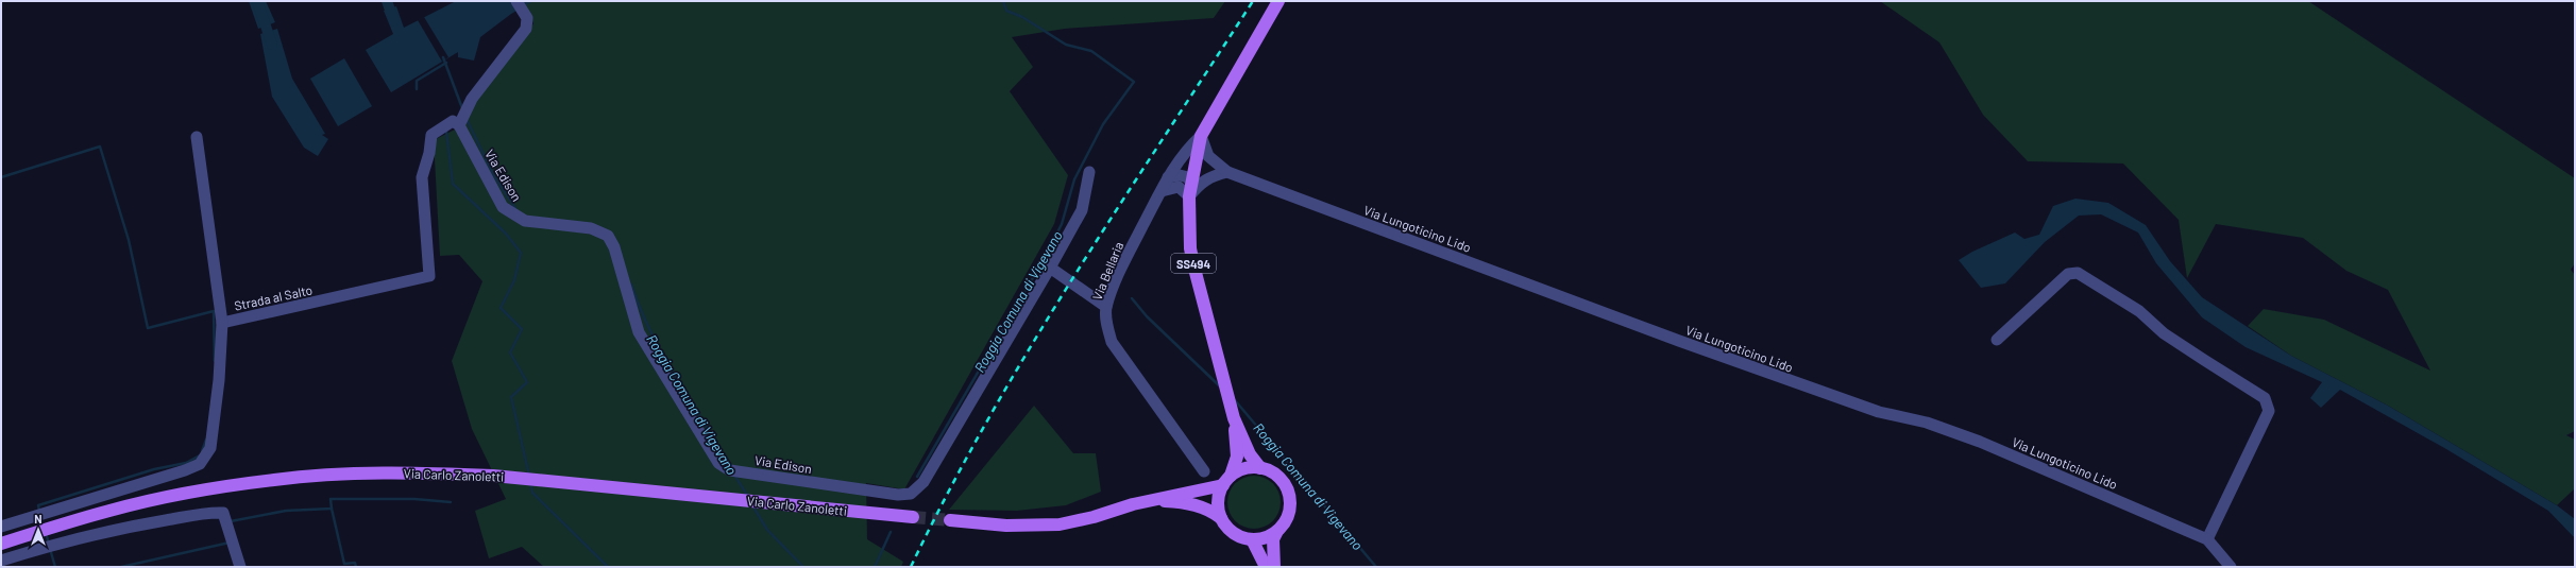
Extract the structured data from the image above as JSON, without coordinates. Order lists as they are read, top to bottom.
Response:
{
  "streets": {
    "main road": ["SS494", "Via Carlo Zanoletti"],
    "street": [
      "Via Edison",
      "Via Lungoticino Lido",
      "Via Bellaria",
      "Strada al Salto"
    ]
  },
  "crossings": [
    ["Via Edison", "Strada al Salto"],
    ["Via Lungoticino Lido", "SS494"],
    ["Via Lungoticino Lido", "Via Bellaria"],
    ["SS494", "Via Bellaria"]
  ],
  "water": ["Roggia Comuna di Vigevano"],
  "north": "top"
}
